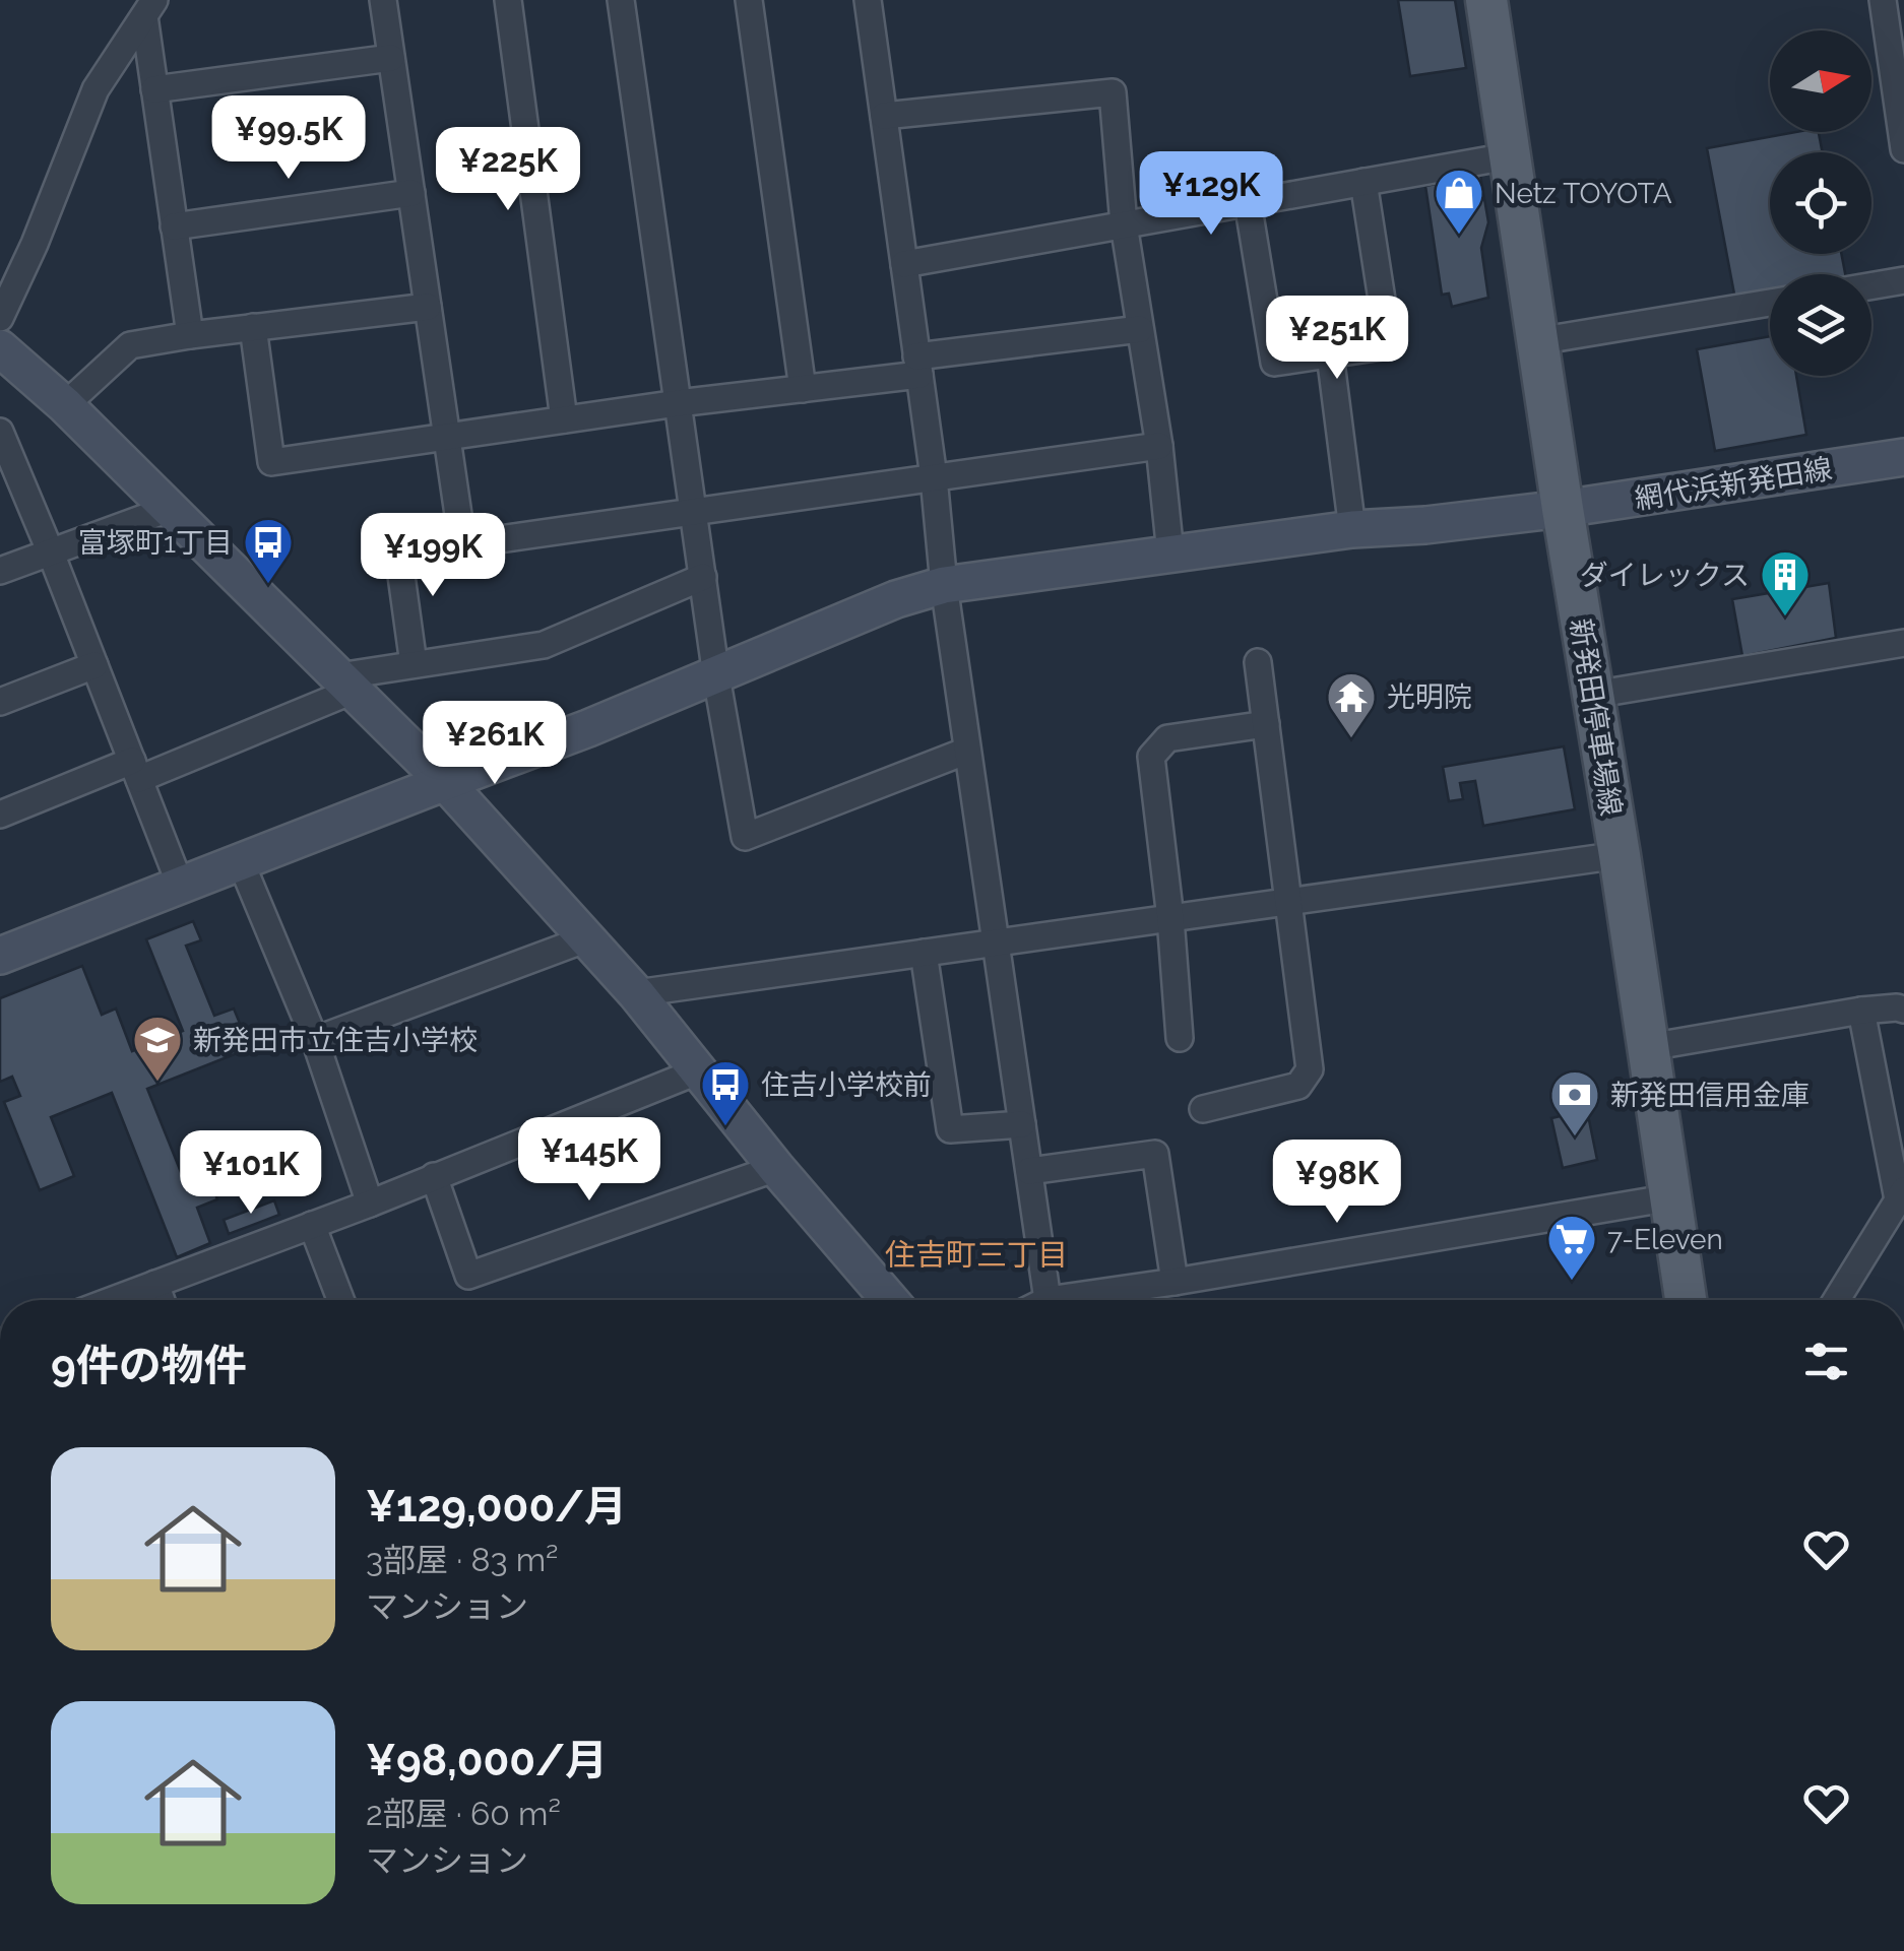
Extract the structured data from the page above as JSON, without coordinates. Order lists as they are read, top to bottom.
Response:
{
  "streets": {
    "main road": ["新発田停車場線"],
    "street": ["網代浜新発田線"]
  },
  "crossings": [
    ["網代浜新発田線", "新発田停車場線"]
  ],
  "districts": ["住吉町三丁目"],
  "places": {
    "shop": ["Netz TOYOTA"],
    "bus stop": ["富塚町1丁目", "住吉小学校前"],
    "building": ["ダイレックス"],
    "temple": ["光明院"],
    "school or university": ["新発田市立住吉小学校"],
    "bank": ["新発田信用金庫"],
    "supermarket": ["7-Eleven"]
  },
  "north": "right",
  "page": {
    "price": [
      "¥99.5K",
      "¥225K",
      "¥129K",
      "¥251K",
      "¥199K",
      "¥261K",
      "¥145K",
      "¥101K",
      "¥98K"
    ],
    "heading": "9件の物件",
    "list": [
      {
        "name": "¥129,000/月",
        "note": "3部屋 · 83 m² · マンション"
      },
      {
        "name": "¥98,000/月",
        "note": "2部屋 · 60 m² · マンション"
      }
    ]
  }
}
